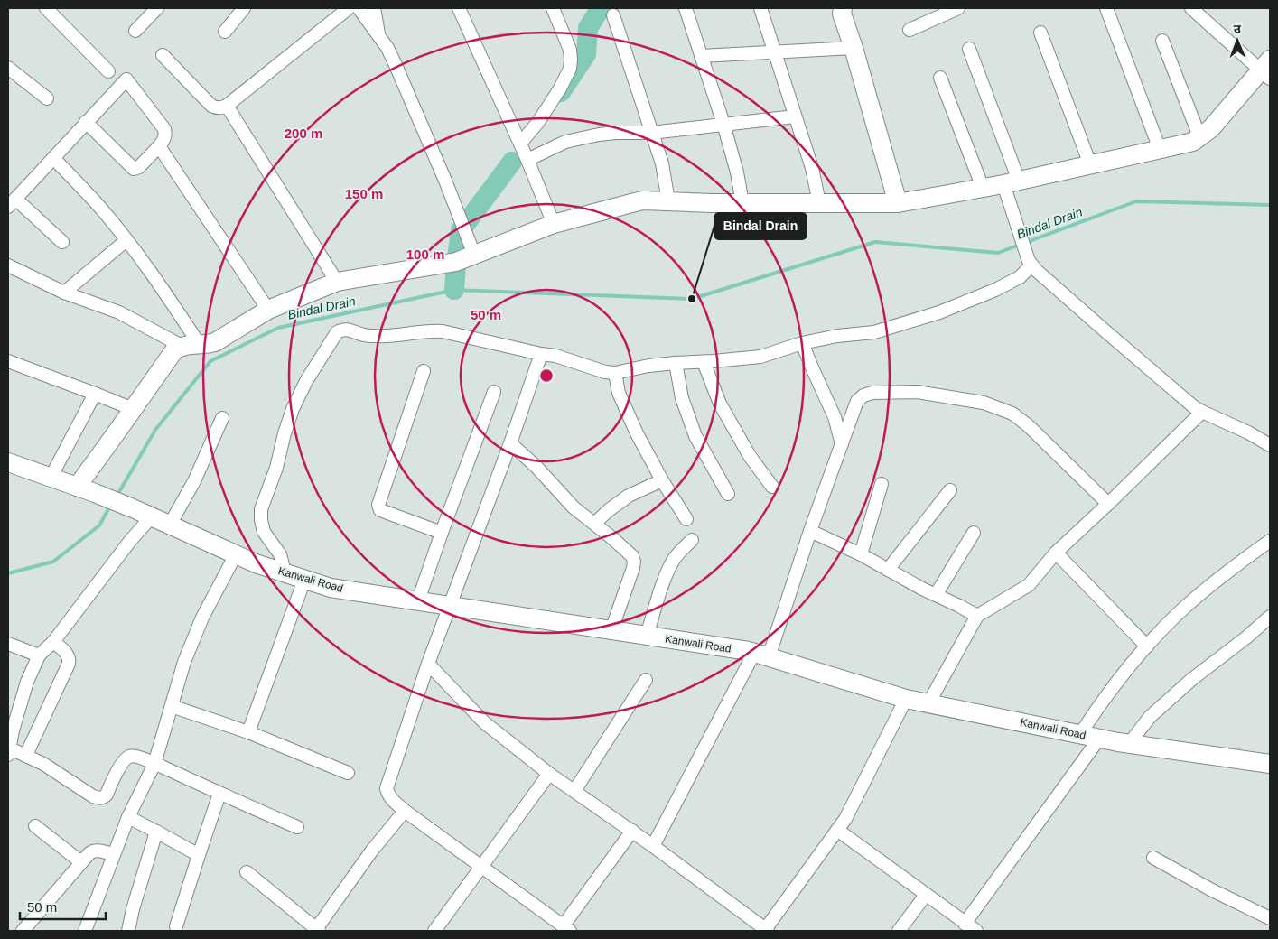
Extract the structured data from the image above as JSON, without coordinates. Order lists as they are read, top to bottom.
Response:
{
  "streets": {
    "street": ["Kanwali Road"]
  },
  "water": ["Bindal Drain"],
  "places": ["Bindal Drain"],
  "scale_bar": "50 m",
  "north": "top",
  "rings": [
    "200 m",
    "150 m",
    "100 m",
    "50 m"
  ]
}
